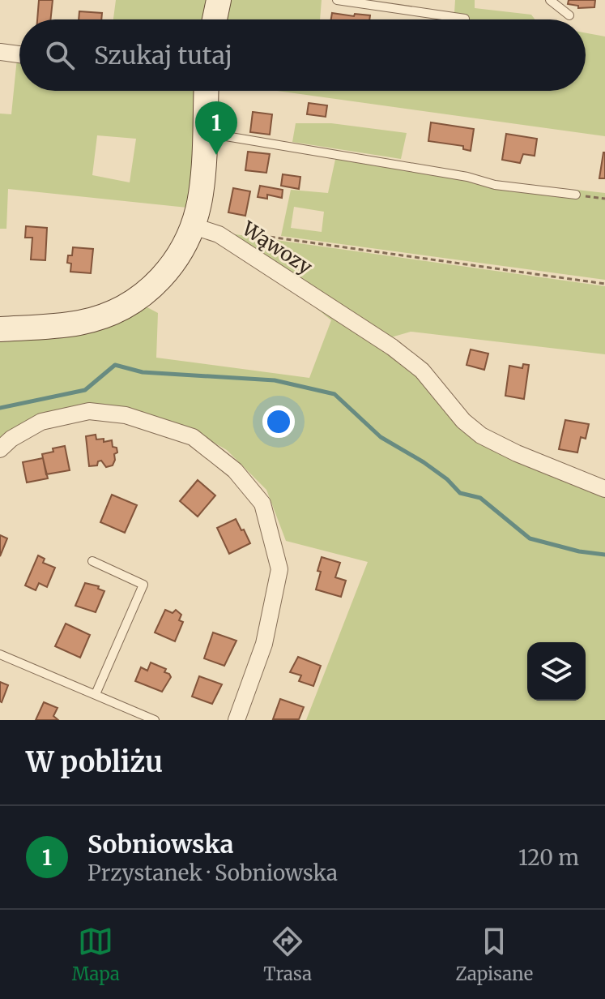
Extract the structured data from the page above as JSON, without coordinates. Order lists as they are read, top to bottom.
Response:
{
  "streets": {
    "street": ["Wąwozy"]
  },
  "page": {
    "search": "Szukaj tutaj",
    "pins": "1",
    "heading": "W pobliżu",
    "list": [
      {
        "mark": "1",
        "name": "Sobniowska",
        "note": "Przystanek · Sobniowska",
        "value": "120 m"
      }
    ],
    "nav": ["Mapa", "Trasa", "Zapisane"]
  }
}
